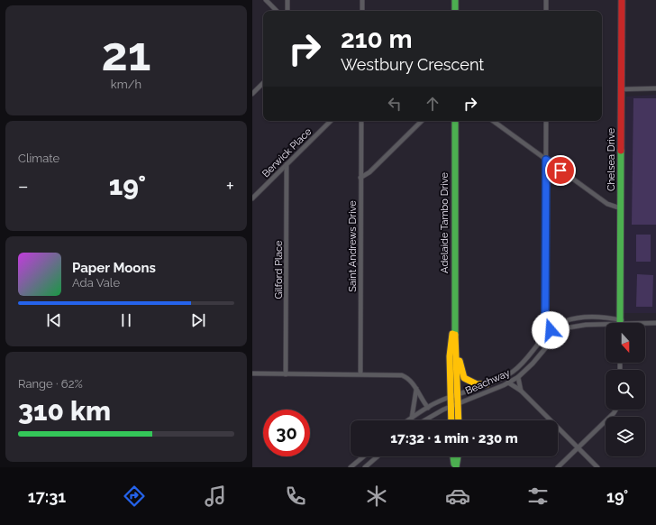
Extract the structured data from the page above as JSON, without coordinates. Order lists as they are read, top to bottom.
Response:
{
  "streets": {
    "street": [
      "Berwick Place",
      "Chelsea Drive",
      "Adelaide Tambo Drive",
      "Saint Andrews Drive",
      "Gilford Place",
      "Beachway"
    ]
  },
  "crossings": [
    ["Berwick Place", "Gilford Place"],
    ["Adelaide Tambo Drive", "Beachway"]
  ],
  "north": "bottom",
  "page": {
    "tile": [
      ["21", "km/h"],
      "Climate",
      ["Range · 62%", "310 km"]
    ],
    "turn": ["210 m", "Westbury Crescent"],
    "heat": ["−", "19°", "+"],
    "song": ["Paper Moons", "Ada Vale"],
    "limit": "30",
    "trip": "17:32 · 1 min · 230 m",
    "tabs": ["17:31", "19°"]
  }
}
